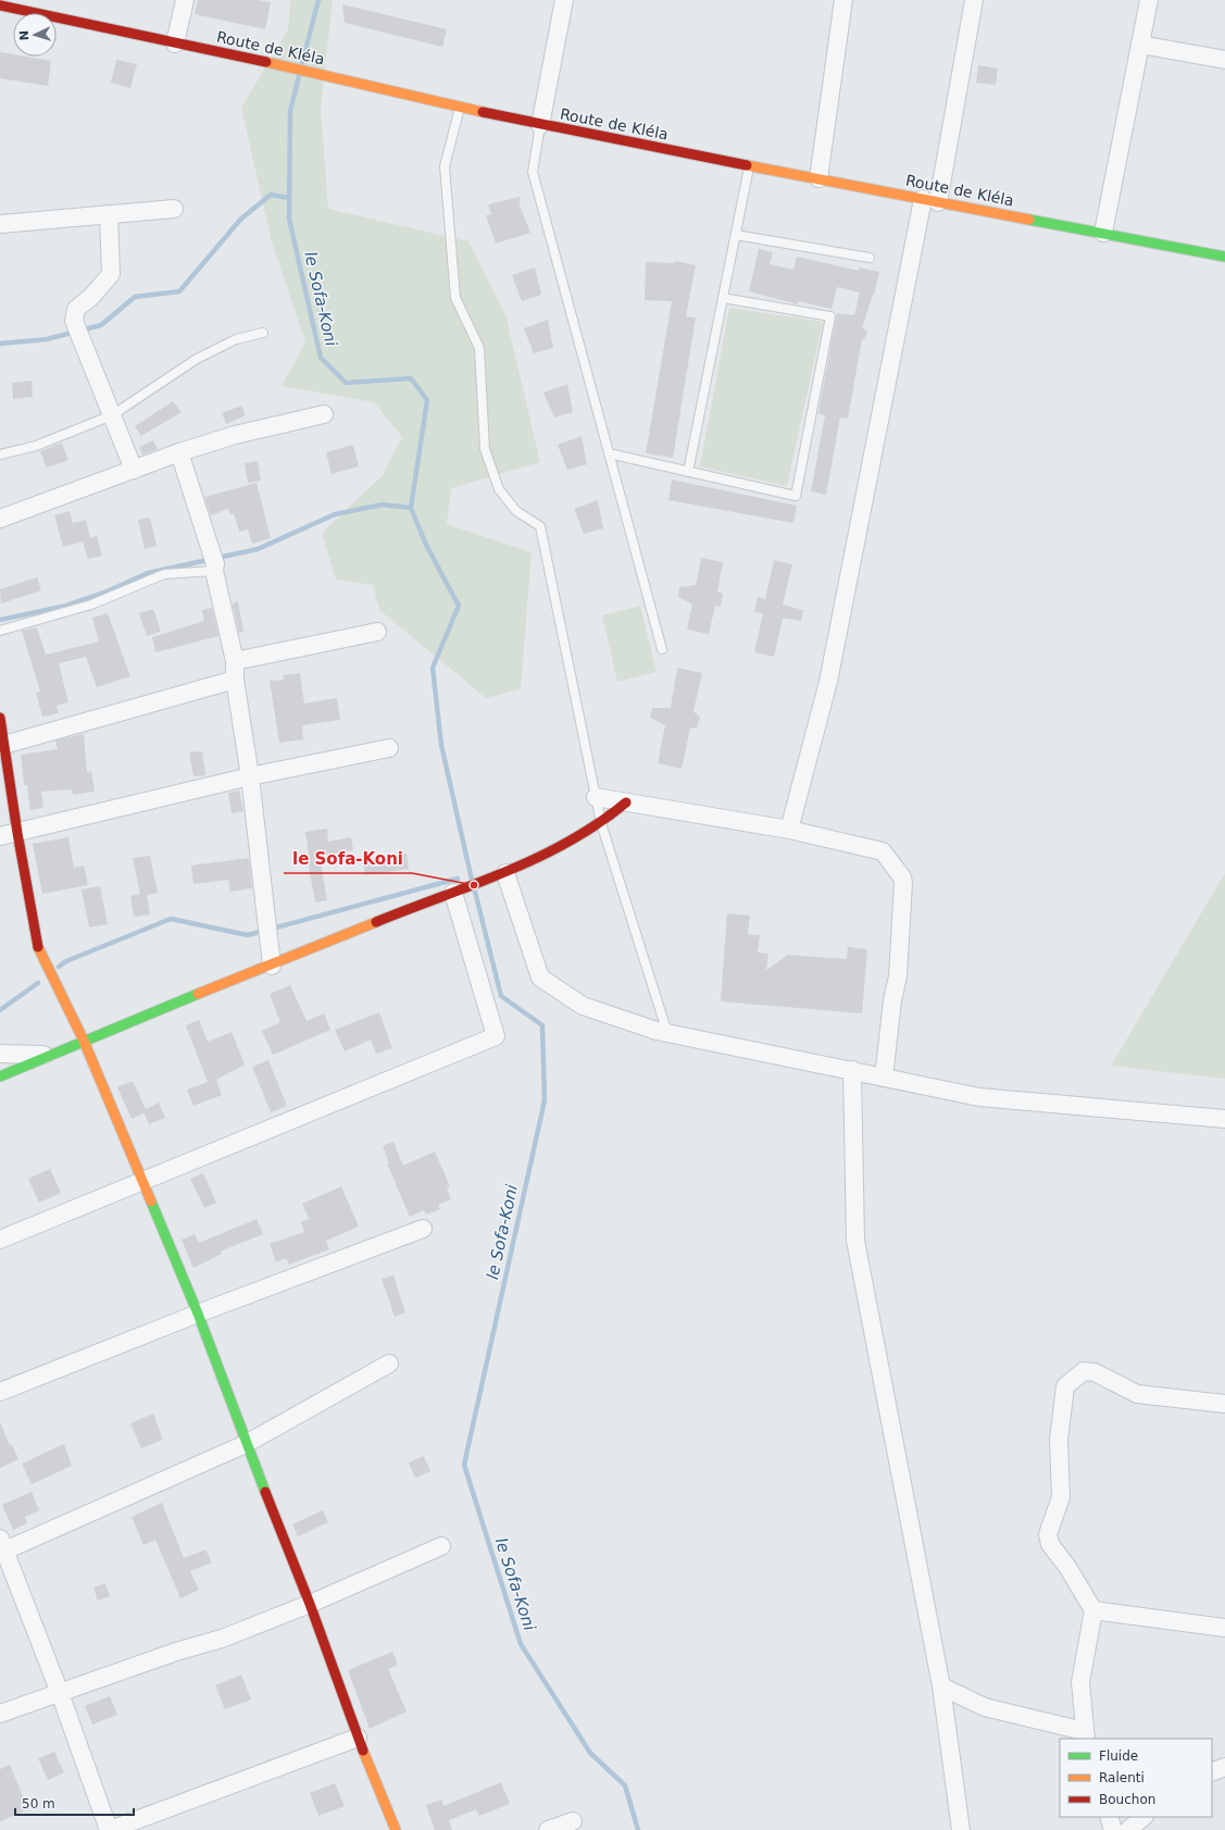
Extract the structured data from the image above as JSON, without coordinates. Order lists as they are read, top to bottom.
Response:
{
  "streets": {
    "street": ["Route de Kléla"]
  },
  "water": ["le Sofa-Koni"],
  "places": ["le Sofa-Koni"],
  "legend": ["Fluide", "Ralenti", "Bouchon"],
  "scale_bar": "50 m",
  "north": "left"
}
